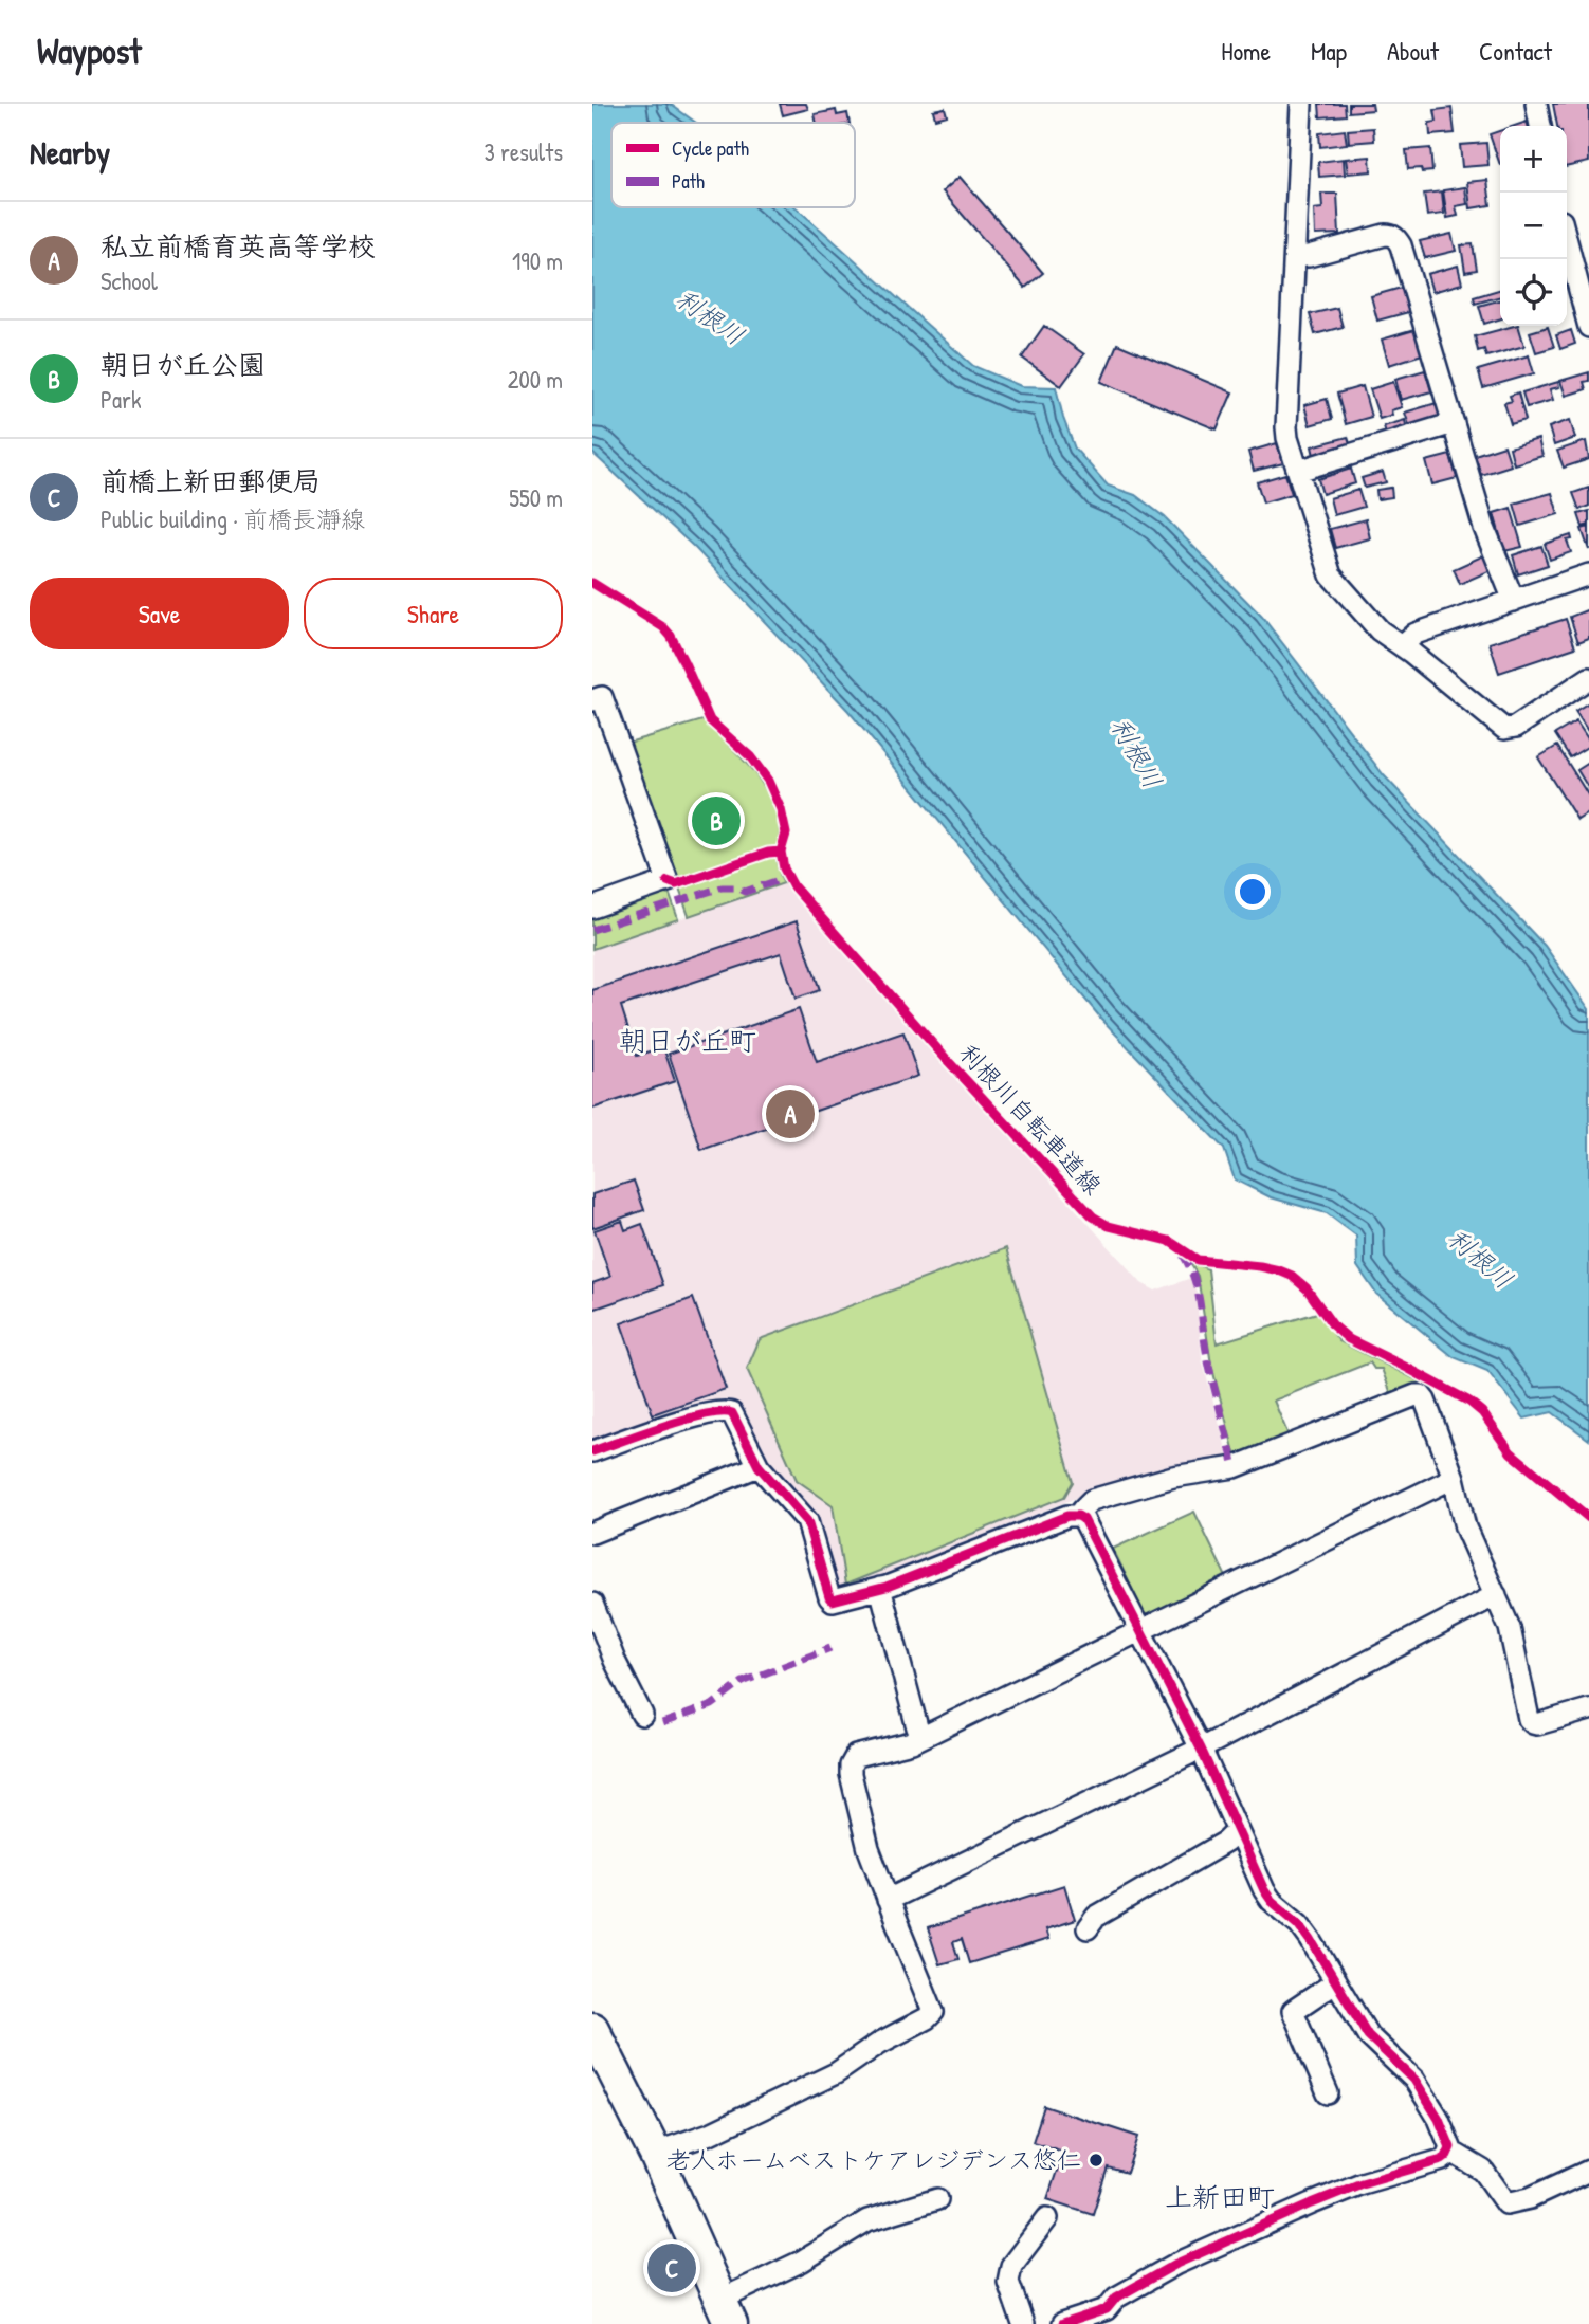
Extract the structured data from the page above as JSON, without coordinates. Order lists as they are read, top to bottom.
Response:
{
  "streets": {
    "cycle path": ["利根川自転車道線"]
  },
  "districts": ["朝日が丘町", "上新田町"],
  "water": ["利根川"],
  "places": ["老人ホームベストケアレジデンス悠仁"],
  "legend": ["Cycle path", "Path"],
  "page": {
    "header": "Waypost",
    "nav": [
      "Home",
      "Map",
      "About",
      "Contact"
    ],
    "heading": ["Nearby", "3 results"],
    "map_buttons": ["+", "−"],
    "list": [
      {
        "mark": "A",
        "name": "私立前橋育英高等学校",
        "note": "School",
        "value": "190 m"
      },
      {
        "mark": "B",
        "name": "朝日が丘公園",
        "note": "Park",
        "value": "200 m"
      },
      {
        "mark": "C",
        "name": "前橋上新田郵便局",
        "note": "Public building · 前橋長瀞線",
        "value": "550 m"
      }
    ],
    "buttons": ["Save", "Share"],
    "pins": ["B", "A", "C"]
  }
}
